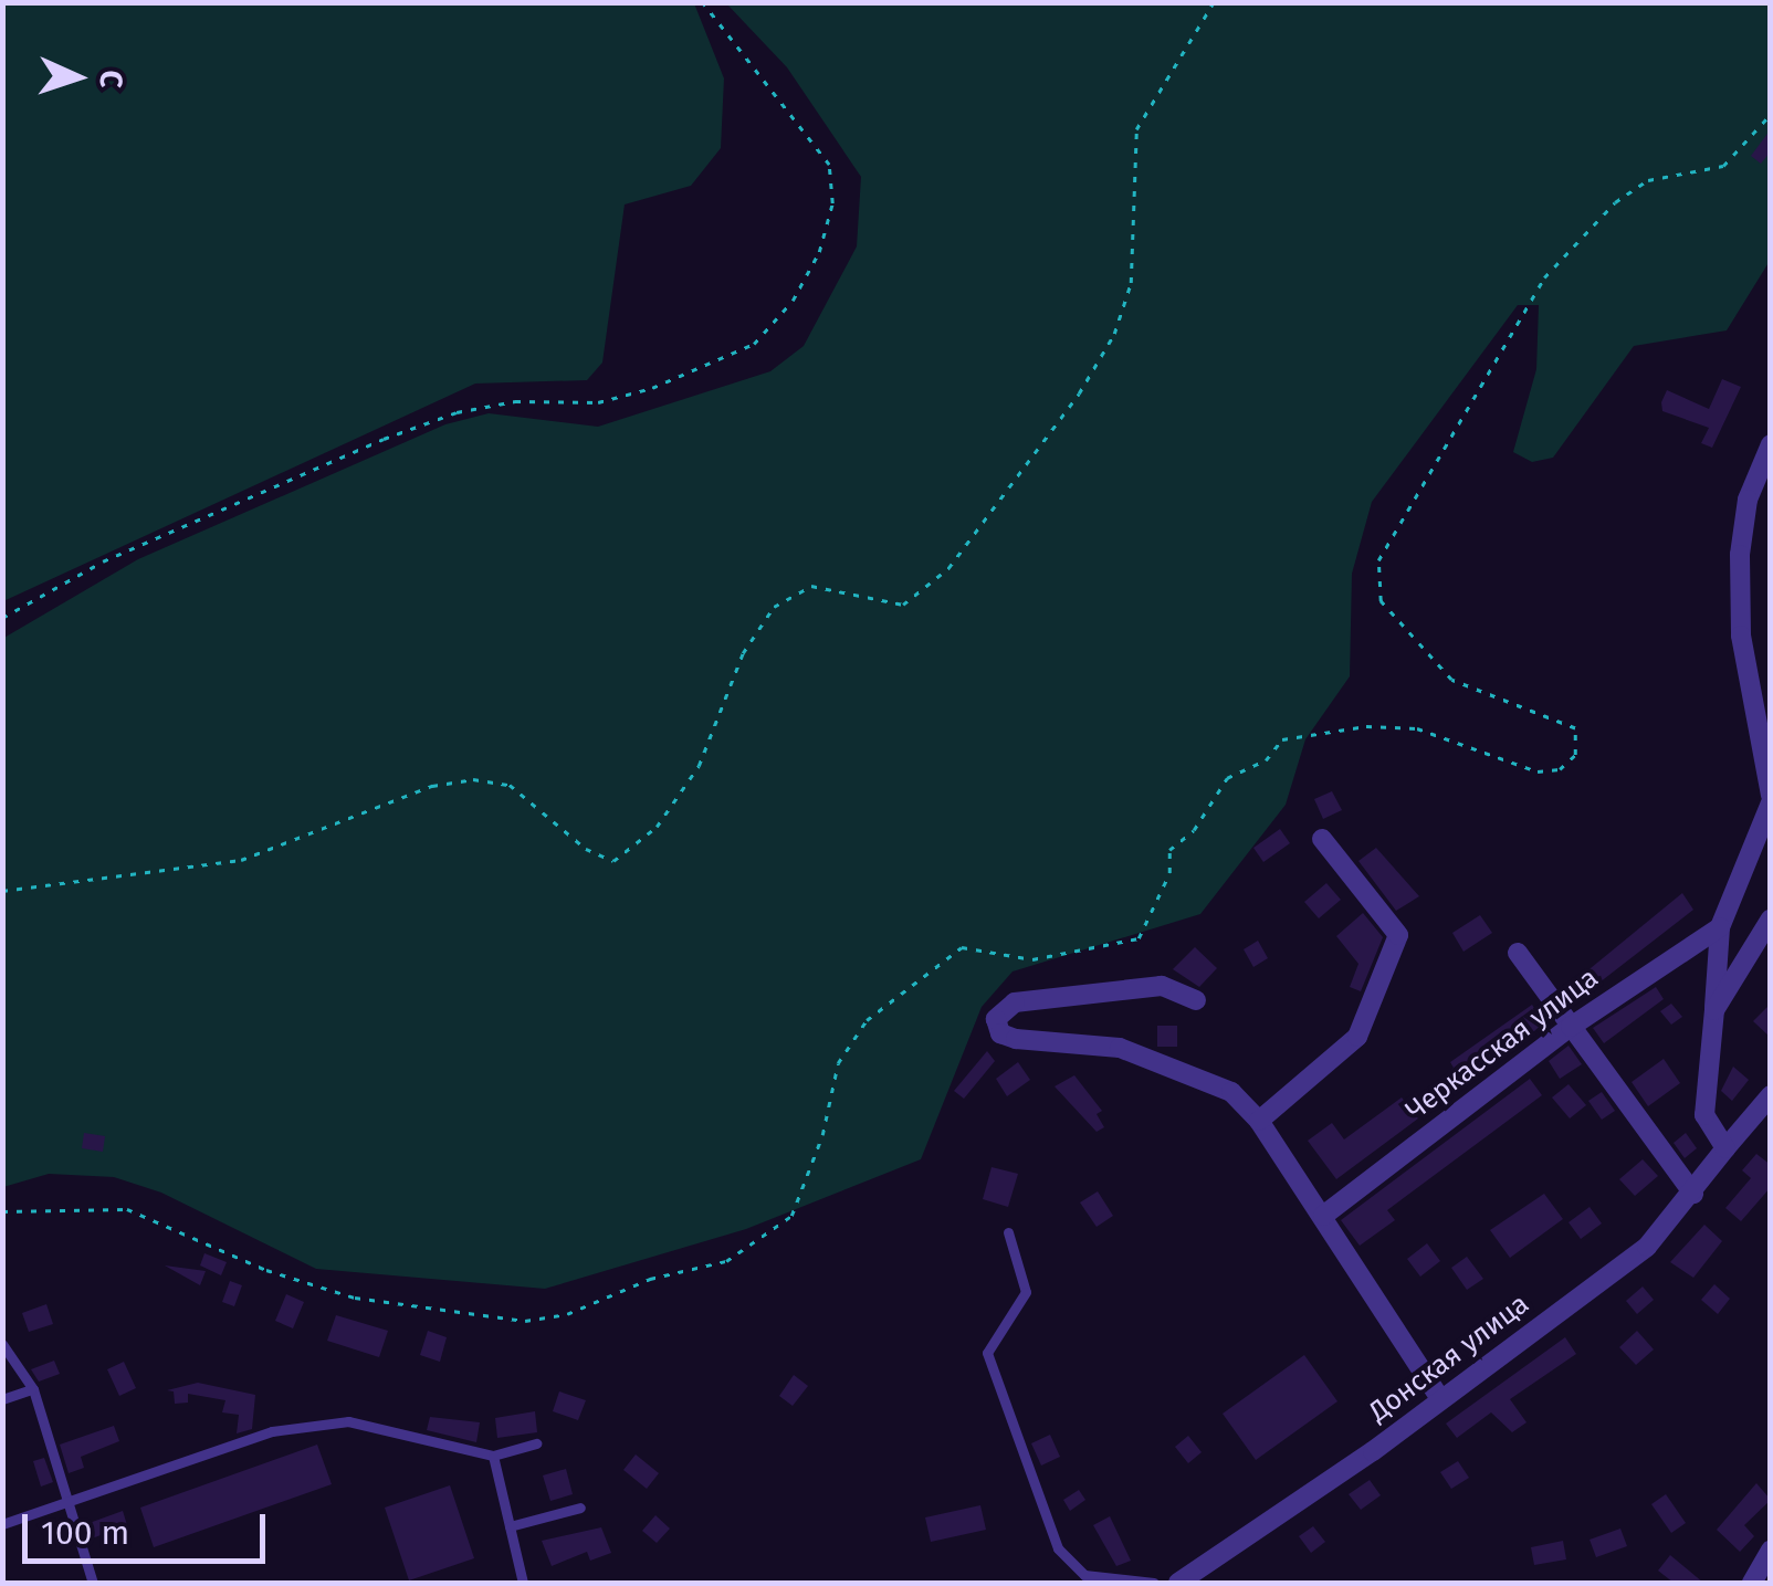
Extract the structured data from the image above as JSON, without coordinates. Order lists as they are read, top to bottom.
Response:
{
  "streets": {
    "street": ["Черкасская улица", "Донская улица"]
  },
  "scale_bar": "100 m",
  "north": "right"
}
